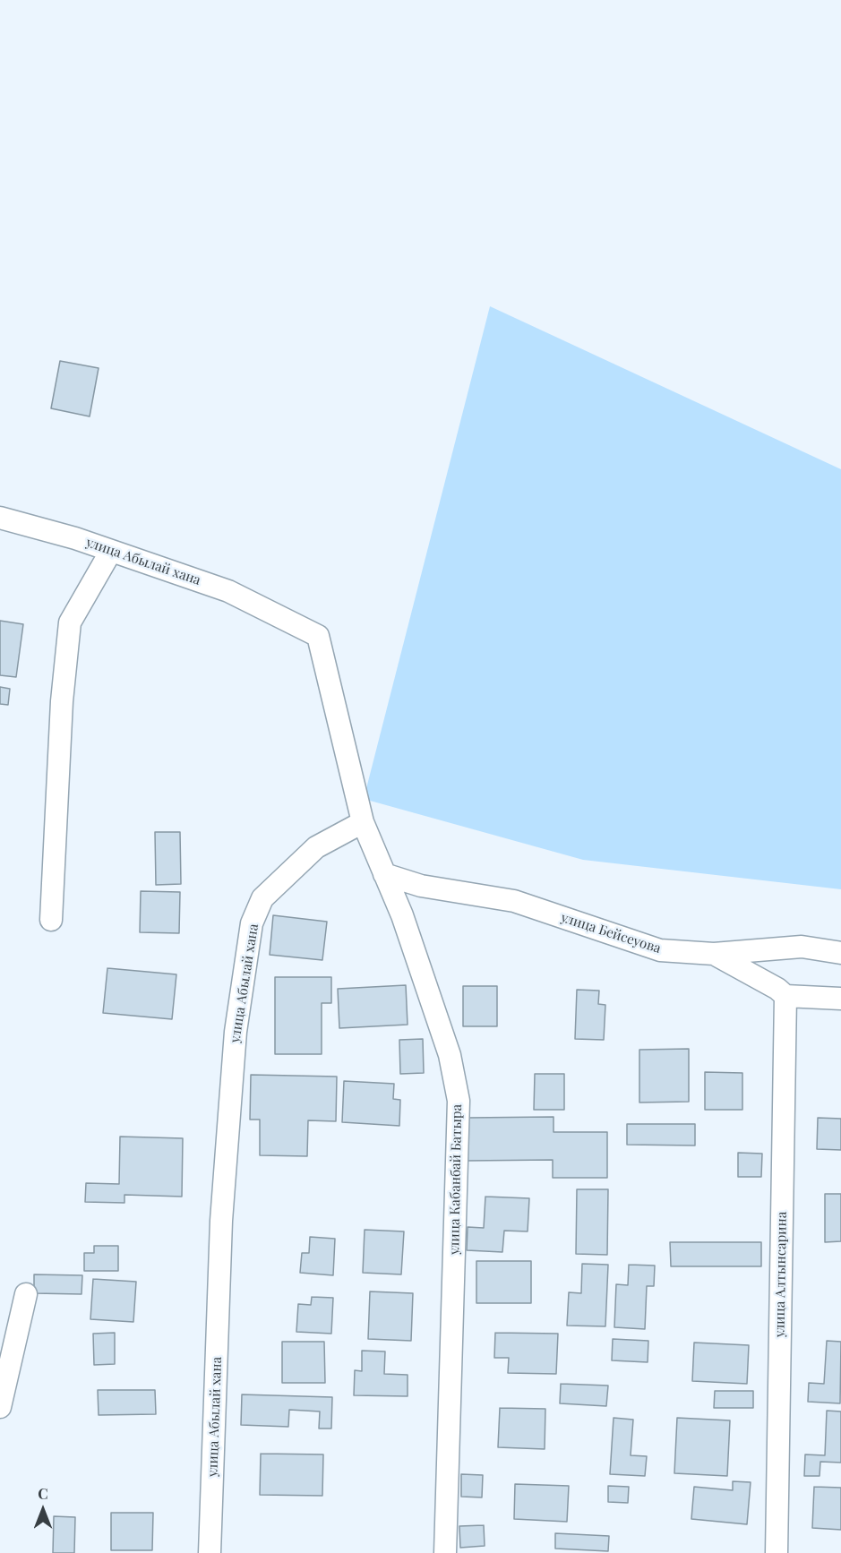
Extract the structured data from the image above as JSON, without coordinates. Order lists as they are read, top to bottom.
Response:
{
  "streets": {
    "street": [
      "улица Абылай хана",
      "улица Бейсеуова",
      "улица Кабанбай Батыра",
      "улица Алтынсарина"
    ]
  },
  "crossings": [
    ["улица Абылай хана", "улица Кабанбай Батыра"],
    ["улица Бейсеуова", "улица Кабанбай Батыра"]
  ],
  "north": "top"
}
